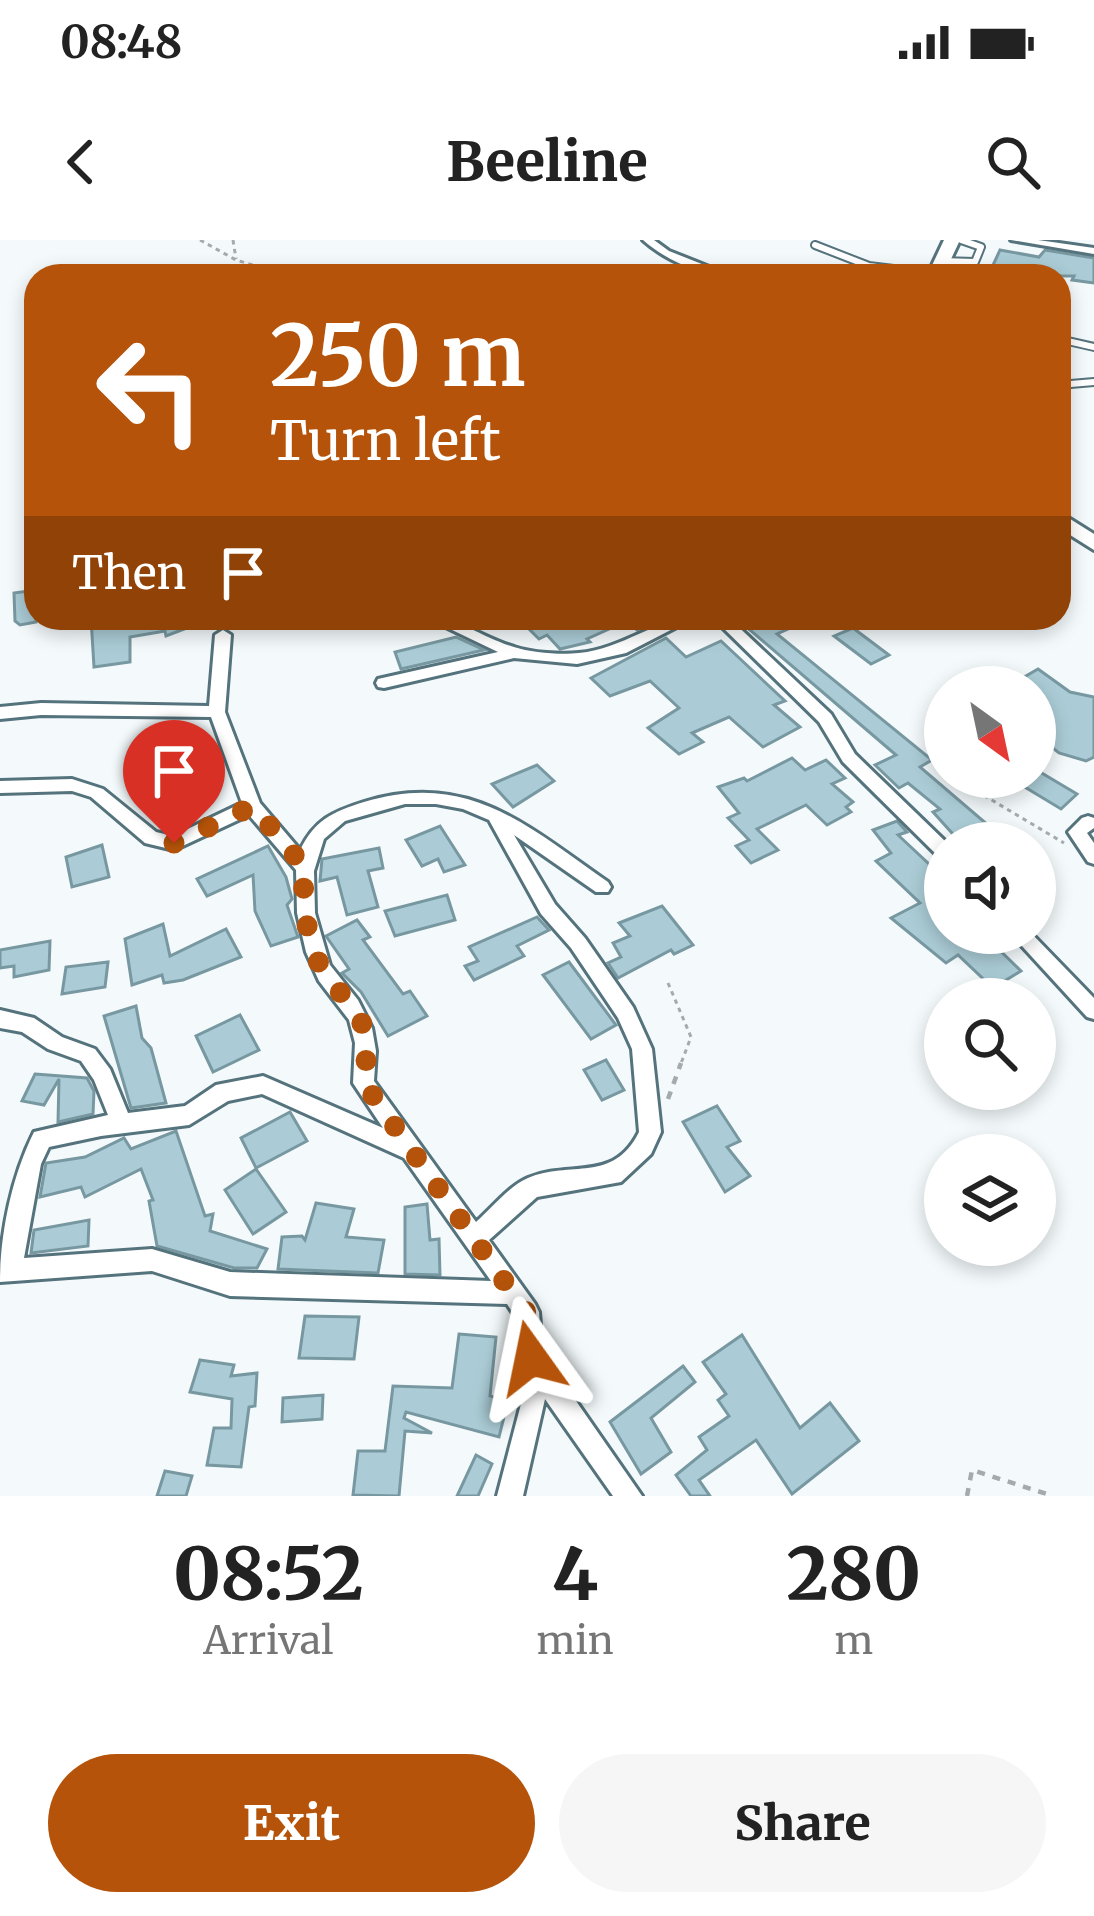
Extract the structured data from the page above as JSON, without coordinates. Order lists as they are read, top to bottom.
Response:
{
  "north": "bottom right",
  "page": {
    "status": "08:48",
    "header": "Beeline",
    "turn": ["250 m", "Turn left"],
    "then": "Then",
    "eta": [
      "08:52",
      "Arrival",
      "4",
      "min",
      "280",
      "m"
    ],
    "buttons": ["Exit", "Share"]
  }
}
